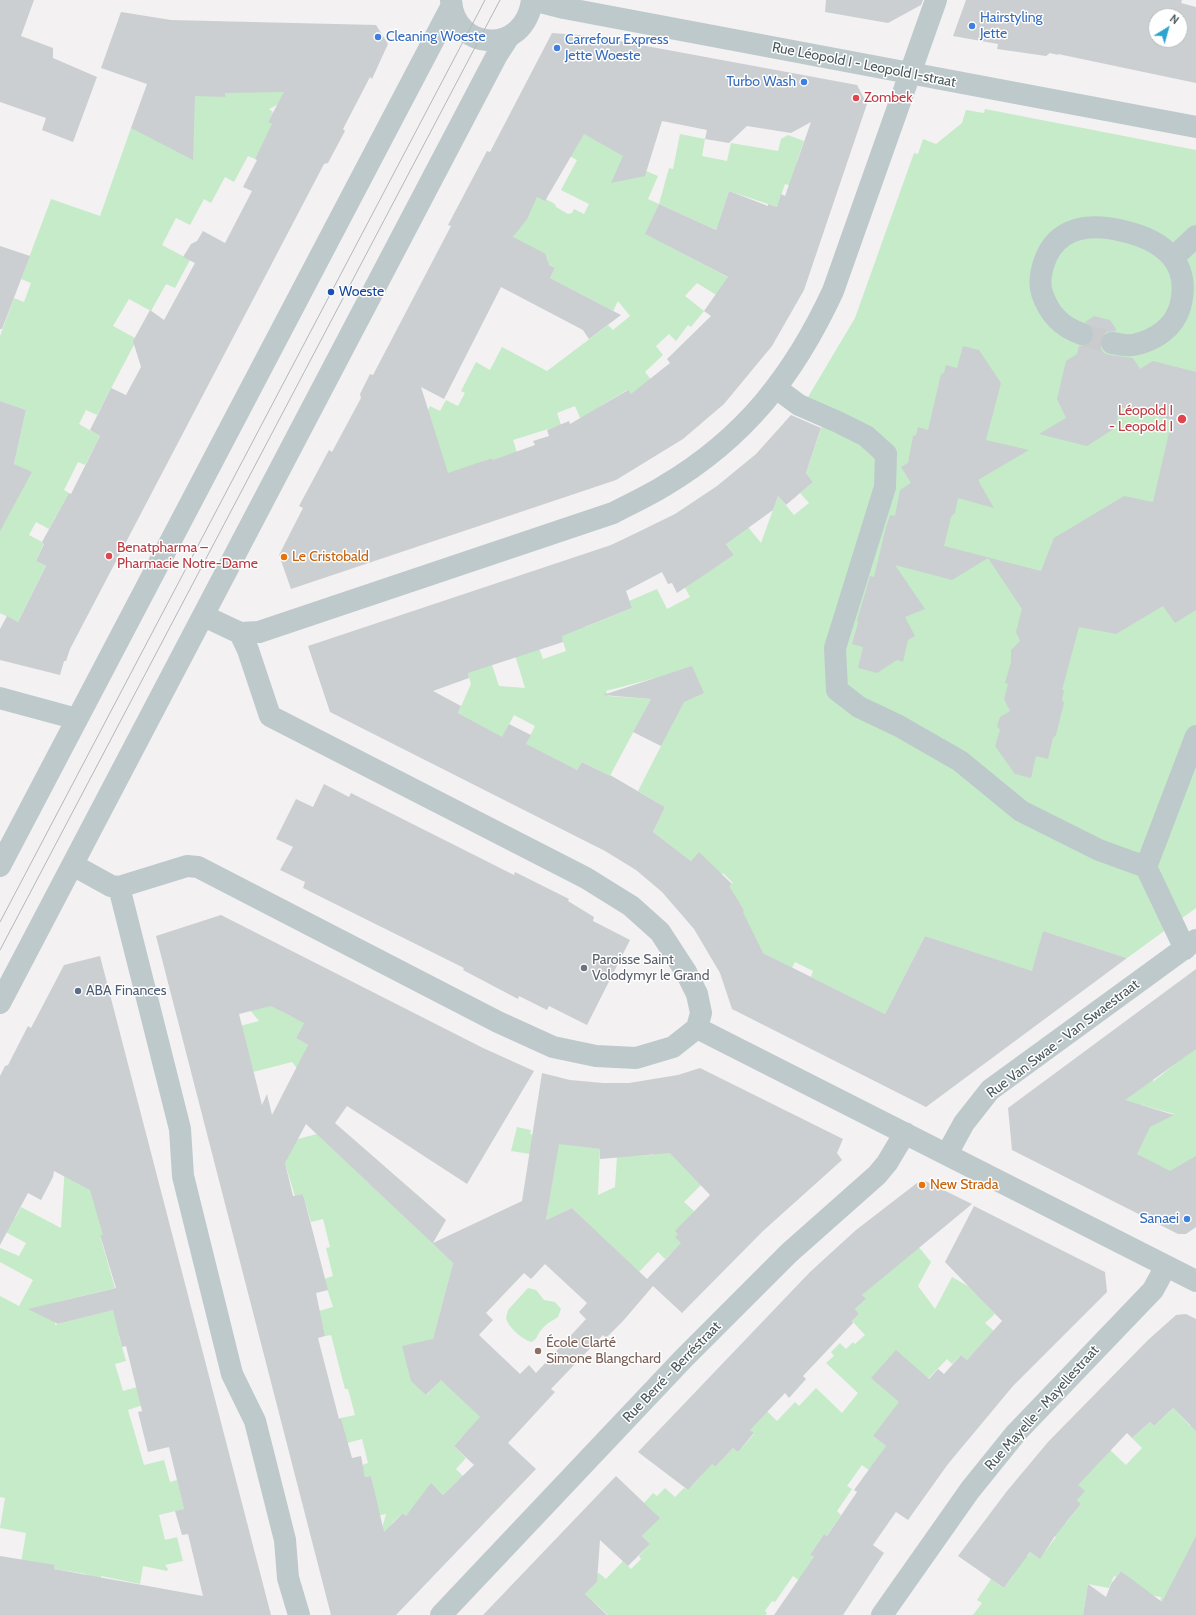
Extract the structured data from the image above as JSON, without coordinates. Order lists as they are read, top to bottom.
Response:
{
  "streets": {
    "street": [
      "Rue Léopold I - Leopold I-straat",
      "Rue Van Swae - Van Swaestraat",
      "Rue Berré - Berréstraat",
      "Rue Mayelle - Mayellestraat"
    ]
  },
  "places": [
    "Hairstyling Jette",
    "Cleaning Woeste",
    "Carrefour Express Jette Woeste",
    "Turbo Wash",
    "Zombek",
    "Woeste",
    "Léopold I - Leopold I",
    "Benatpharma – Pharmacie Notre-Dame",
    "Le Cristobald",
    "Paroisse Saint Volodymyr le Grand",
    "ABA Finances",
    "New Strada",
    "Sanaei",
    "École Clarté Simone Blangchard"
  ],
  "north": "top right"
}
